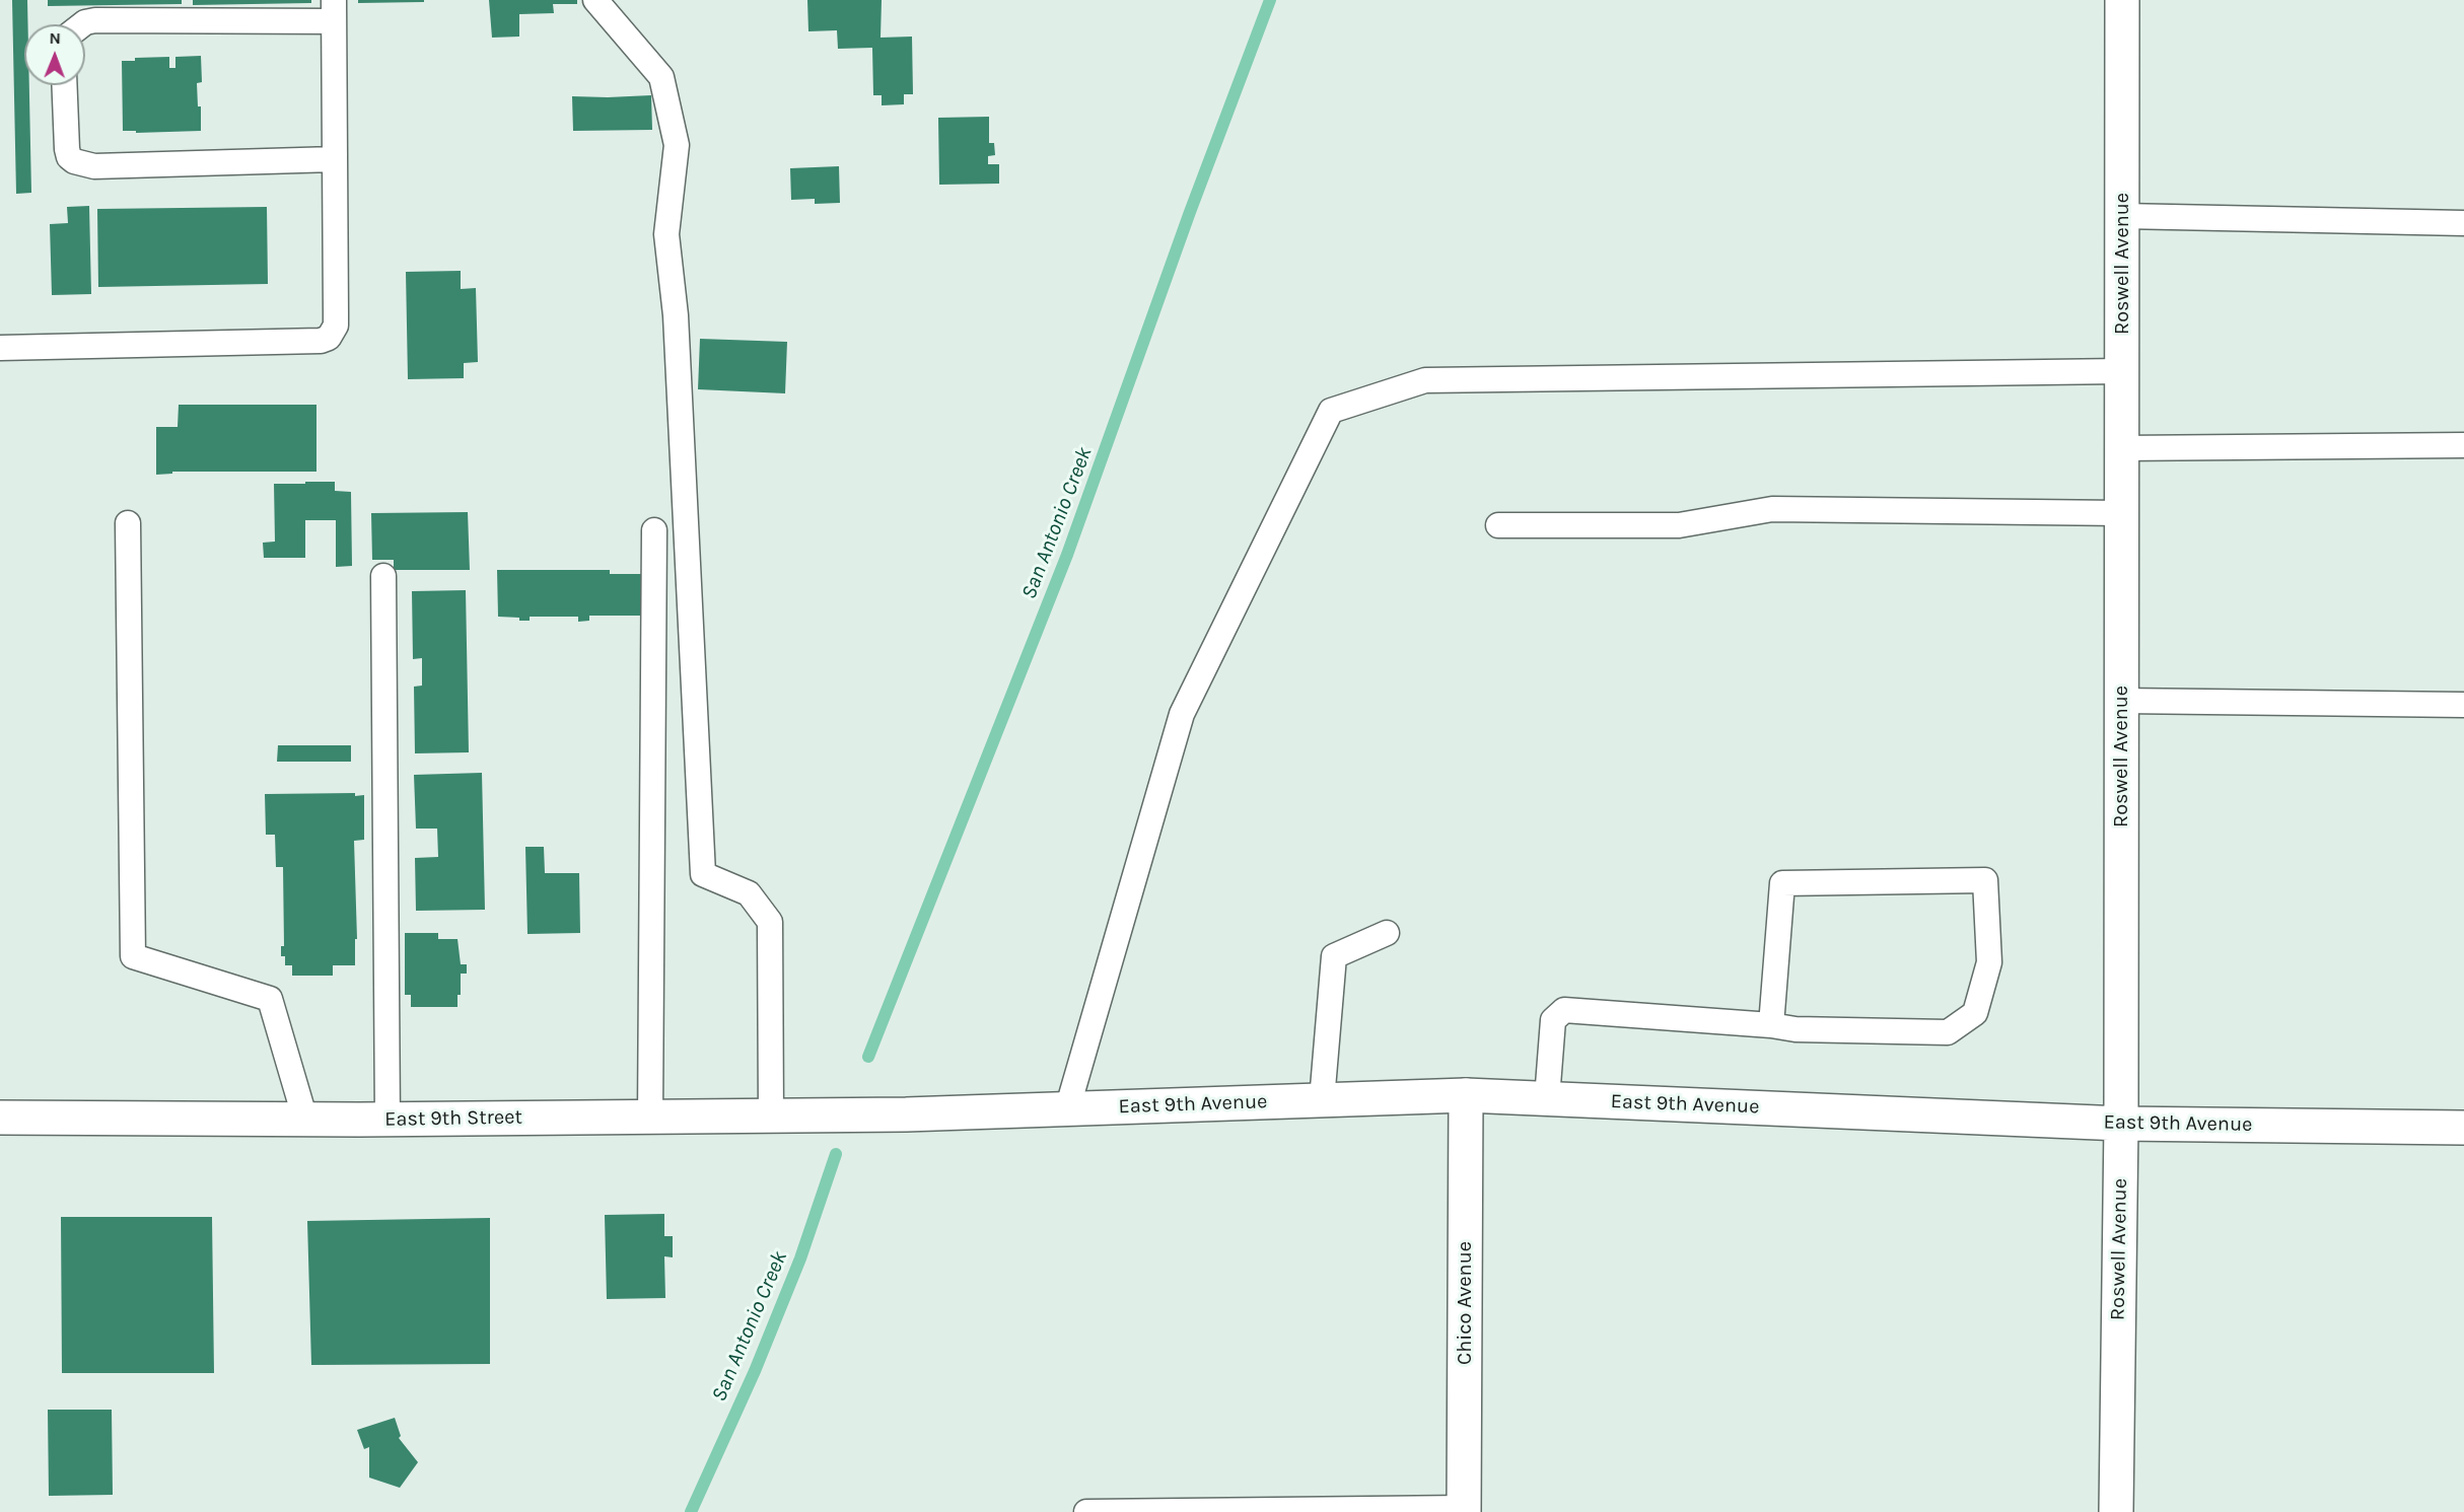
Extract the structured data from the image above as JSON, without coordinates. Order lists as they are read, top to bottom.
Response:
{
  "streets": {
    "street": [
      "Roswell Avenue",
      "East 9th Avenue",
      "East 9th Street",
      "Chico Avenue"
    ]
  },
  "crossings": [
    ["Roswell Avenue", "East 9th Avenue"],
    ["East 9th Avenue", "East 9th Street"],
    ["East 9th Avenue", "Chico Avenue"]
  ],
  "water": ["San Antonio Creek"],
  "north": "top"
}
